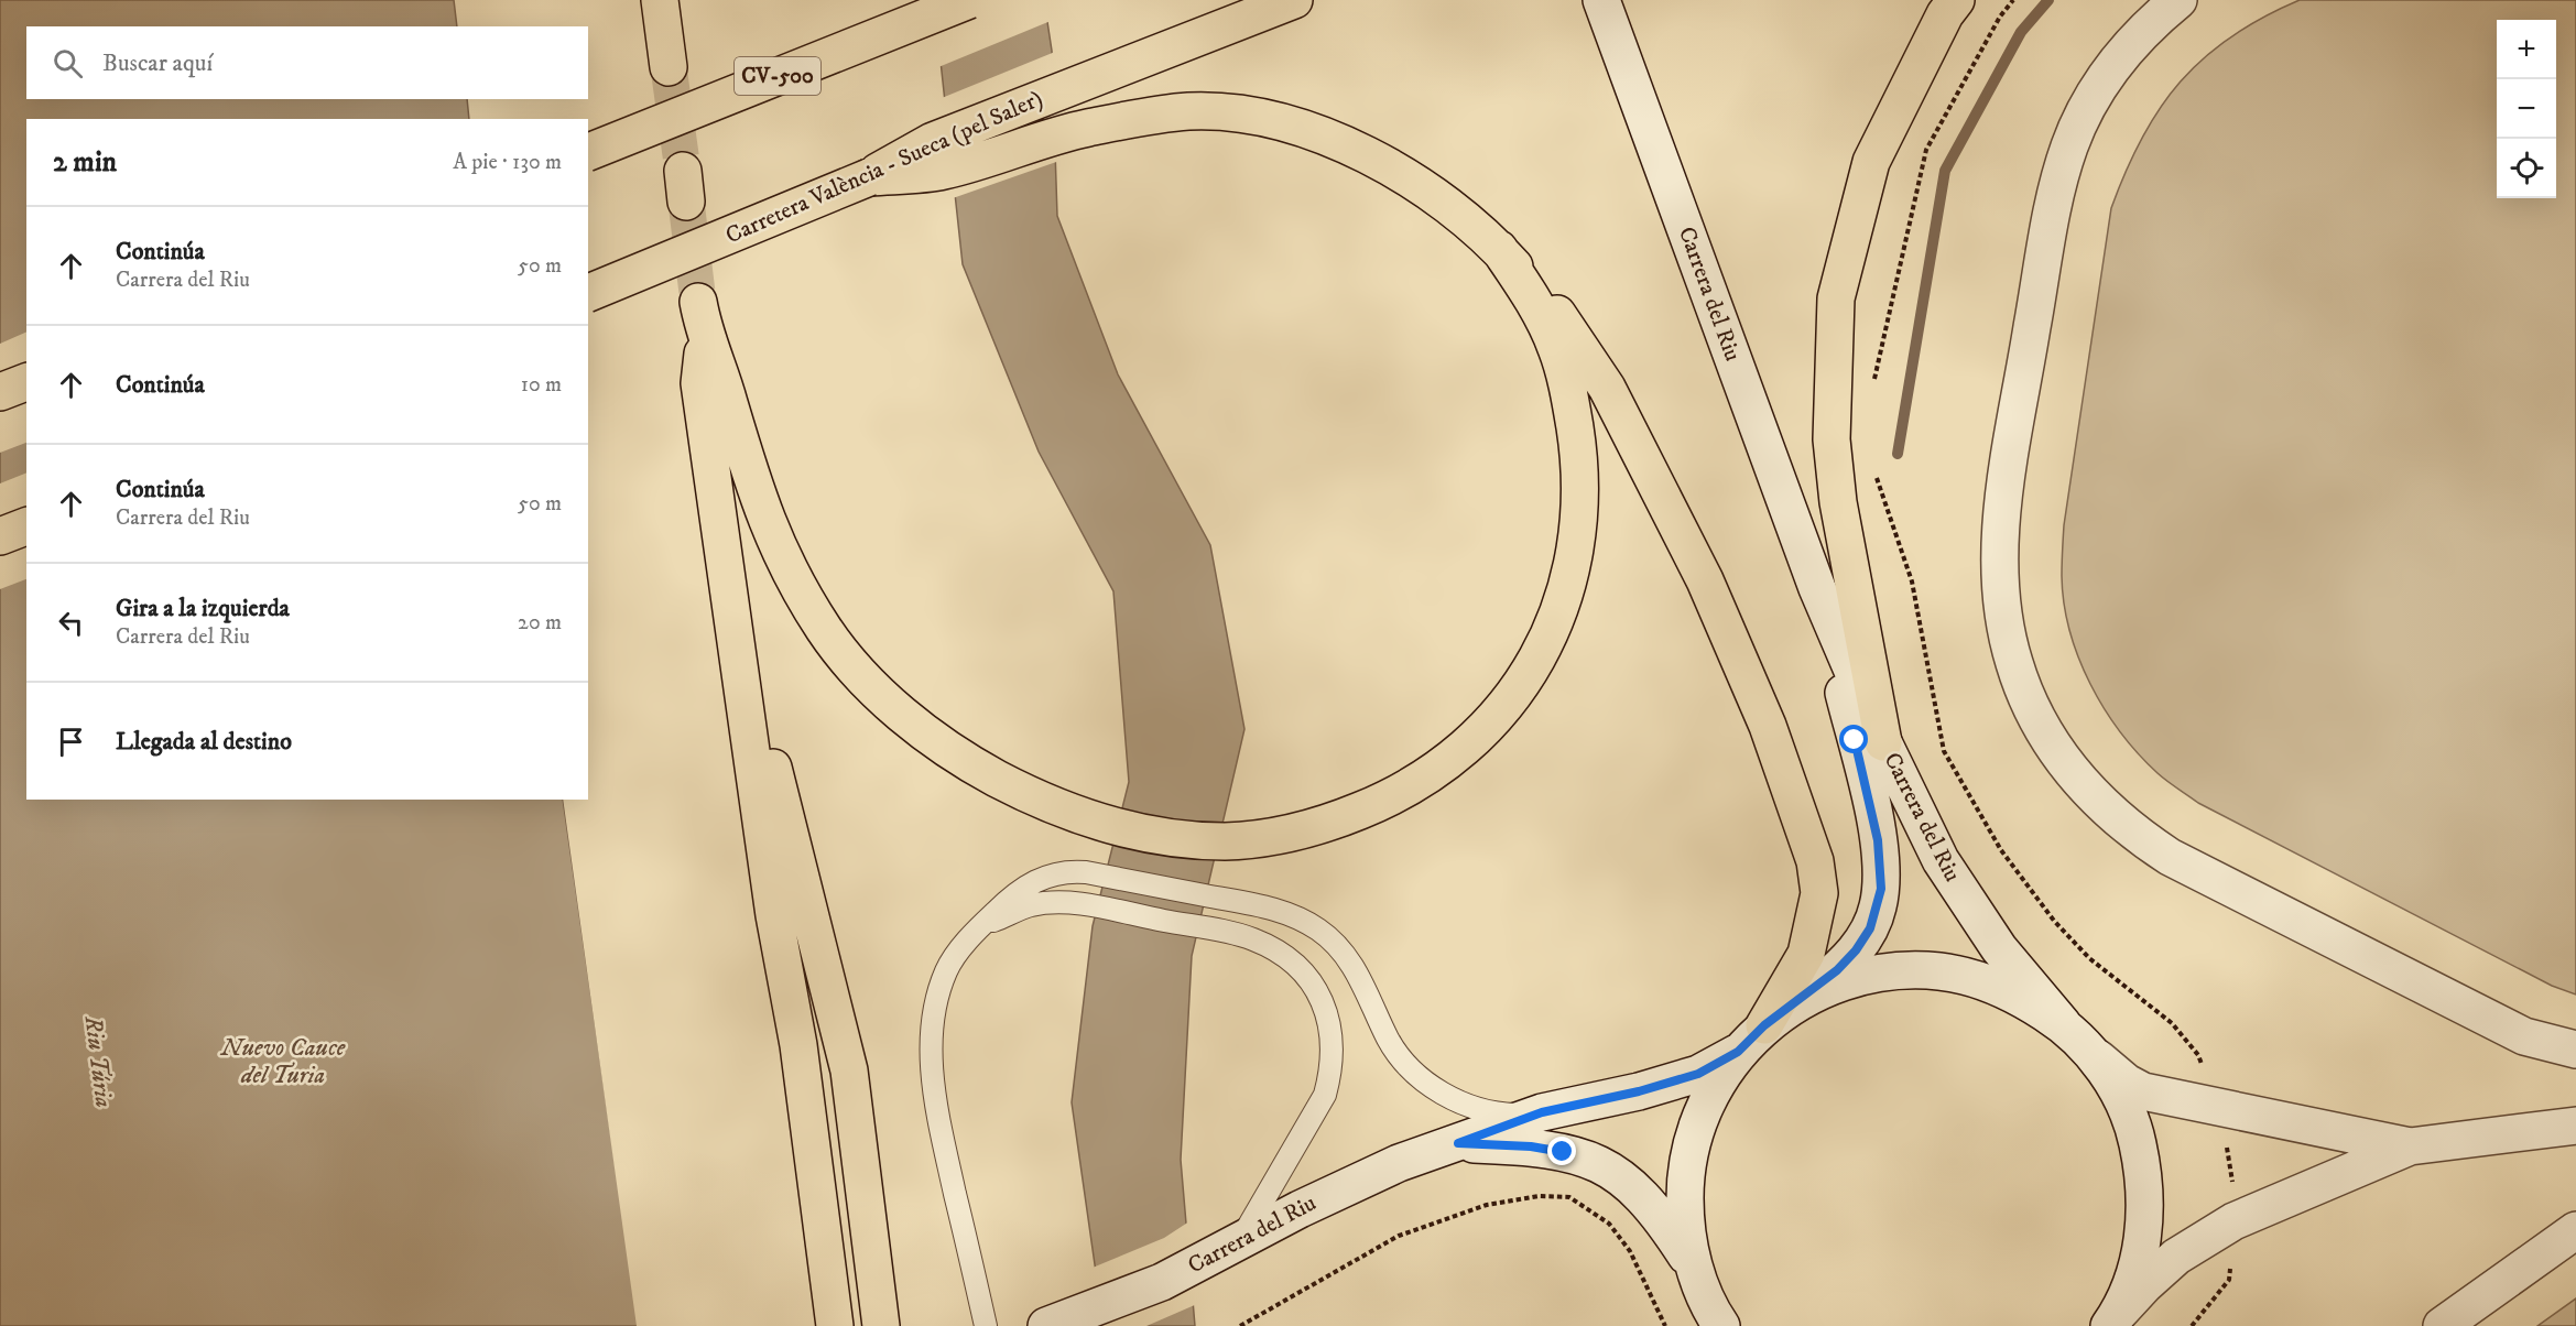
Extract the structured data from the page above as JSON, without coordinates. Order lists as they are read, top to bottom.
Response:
{
  "streets": {
    "highway": ["CV-500", "Carretera València - Sueca (pel Saler)"],
    "street": ["Carrera del Riu"]
  },
  "water": ["Nuevo Cauce del Turia", "Riu Túria"],
  "page": {
    "map_buttons": ["+", "−"],
    "search": "Buscar aquí",
    "heading": ["2 min", "A pie · 130 m"],
    "list": [
      ["Continúa", "Carrera del Riu", "50 m"],
      ["Continúa", "10 m"],
      ["Continúa", "Carrera del Riu", "50 m"],
      ["Gira a la izquierda", "Carrera del Riu", "20 m"],
      "Llegada al destino"
    ]
  }
}
